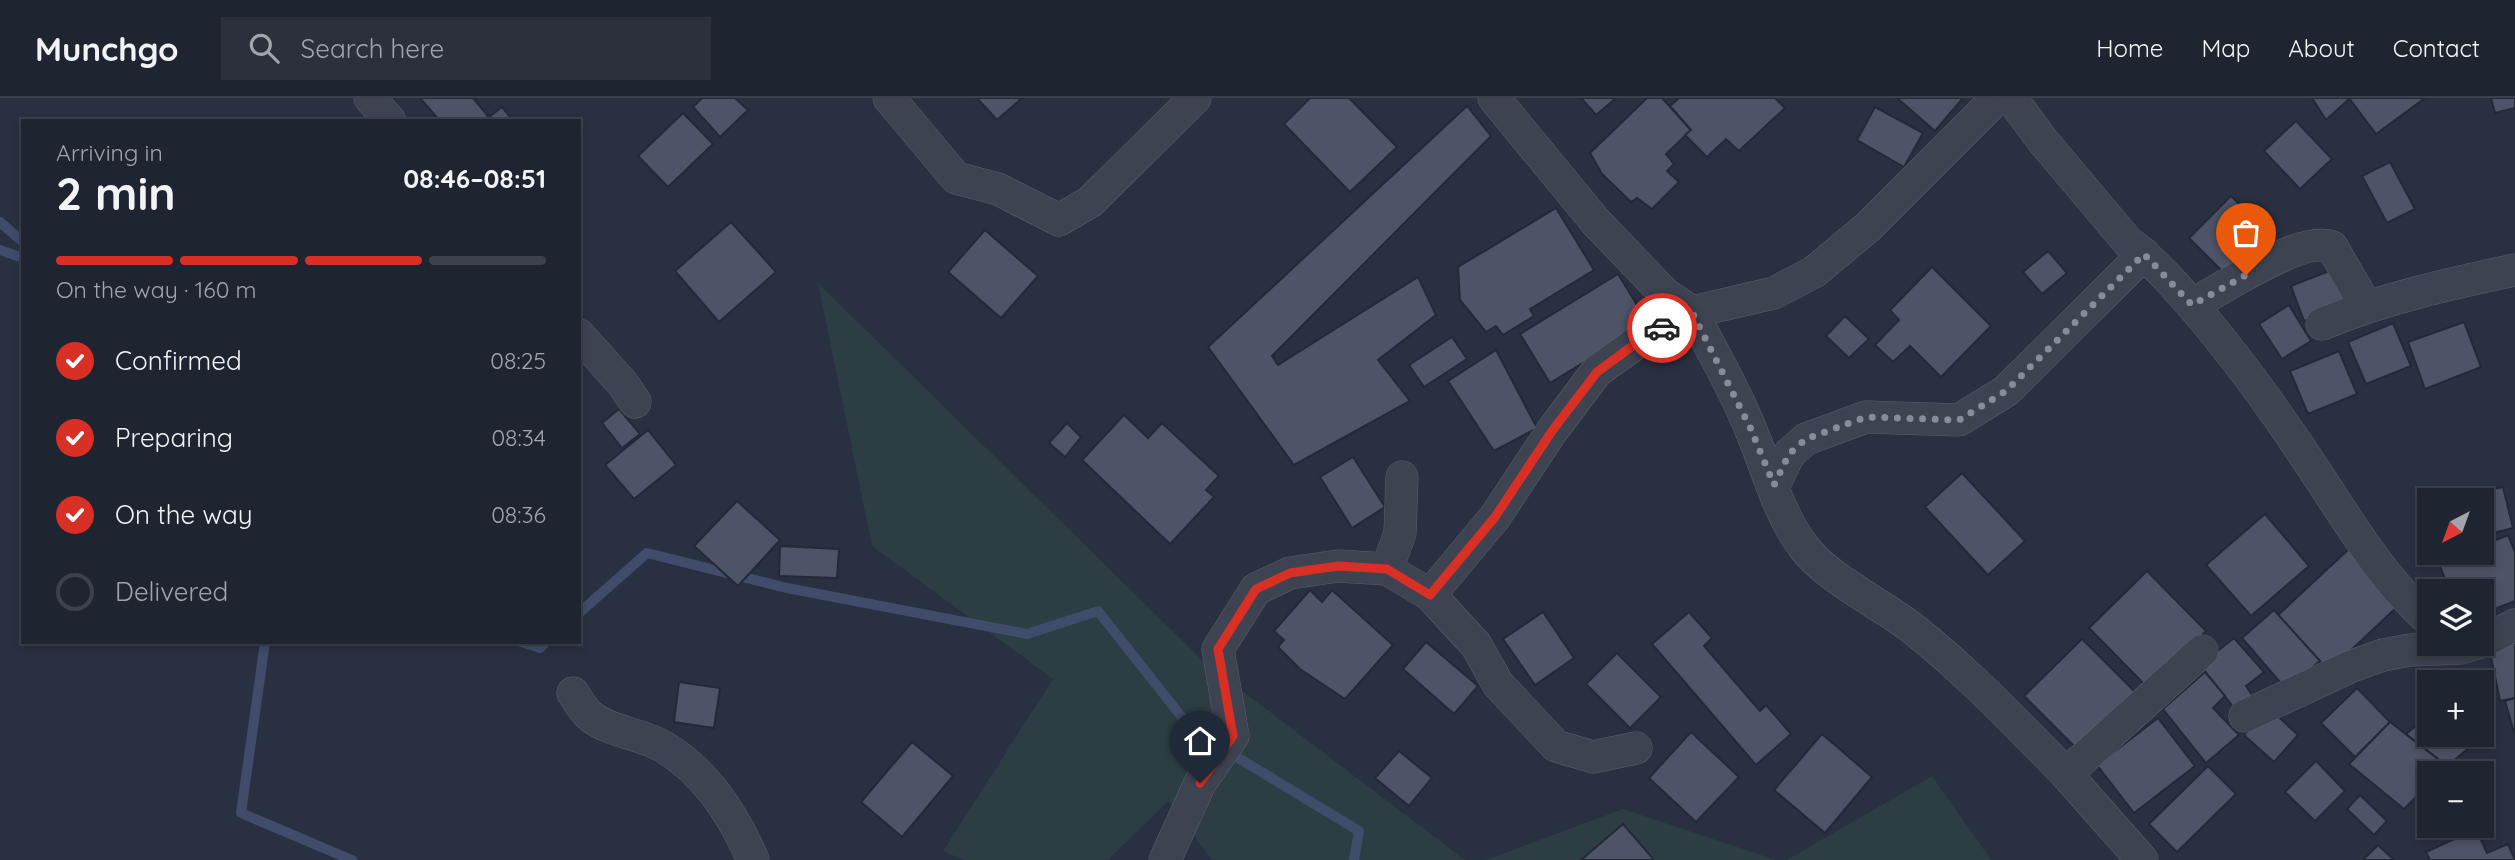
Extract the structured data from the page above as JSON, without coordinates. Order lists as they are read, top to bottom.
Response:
{
  "north": "bottom left",
  "page": {
    "header": "Munchgo",
    "search": "Search here",
    "nav": [
      "Home",
      "Map",
      "About",
      "Contact"
    ],
    "heading": ["2 min", "Arriving in", "08:46–08:51"],
    "bar": "On the way · 160 m",
    "list": [
      ["Confirmed", "08:25"],
      ["Preparing", "08:34"],
      ["On the way", "08:36"],
      "Delivered"
    ],
    "map_buttons": ["+", "−"]
  }
}
